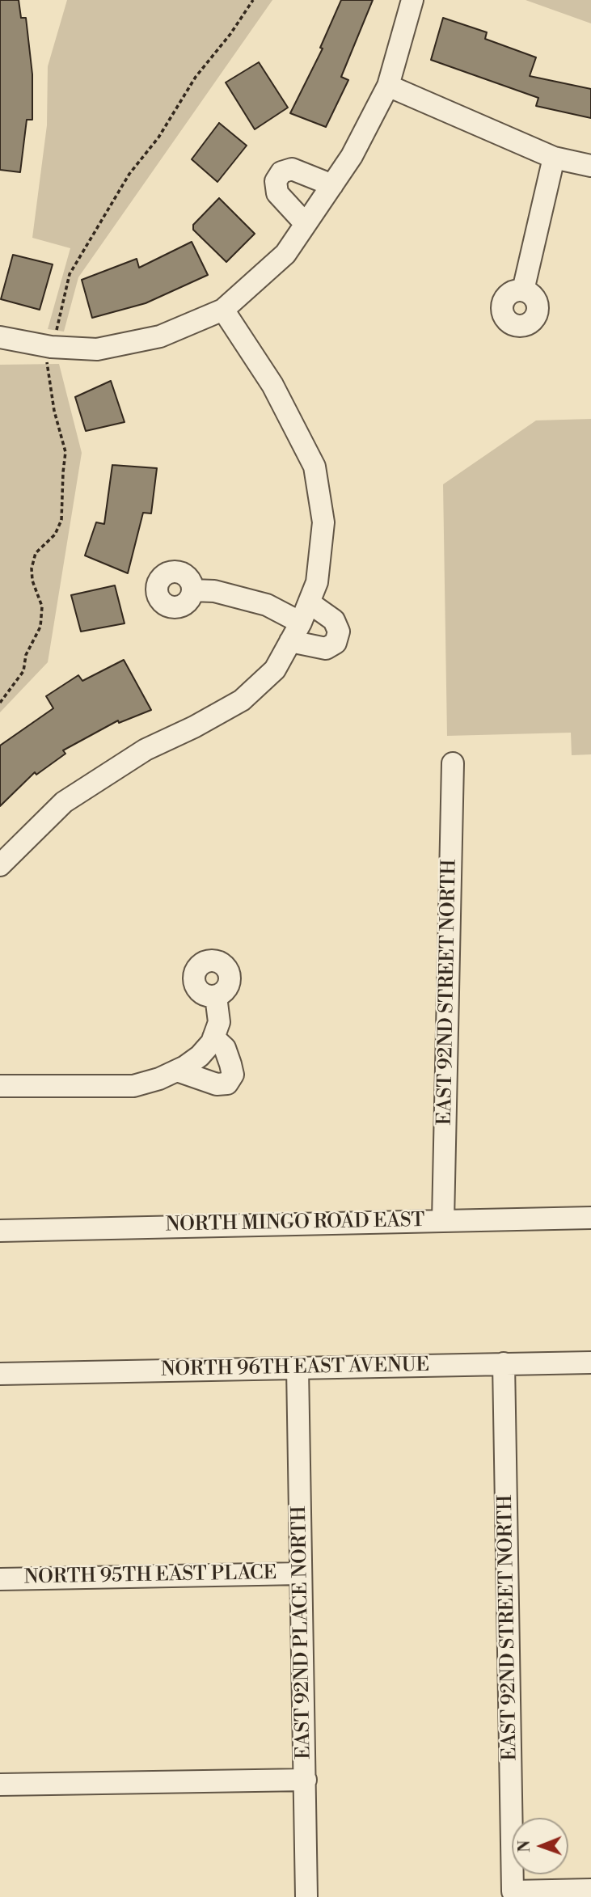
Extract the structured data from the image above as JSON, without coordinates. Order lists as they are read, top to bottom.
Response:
{
  "streets": {
    "street": [
      "EAST 92ND STREET NORTH",
      "NORTH MINGO ROAD EAST",
      "NORTH 96TH EAST AVENUE",
      "NORTH 95TH EAST PLACE",
      "EAST 92ND PLACE NORTH"
    ]
  },
  "crossings": [
    ["EAST 92ND STREET NORTH", "NORTH MINGO ROAD EAST"],
    ["EAST 92ND STREET NORTH", "NORTH 96TH EAST AVENUE"],
    ["NORTH 96TH EAST AVENUE", "EAST 92ND PLACE NORTH"],
    ["NORTH 95TH EAST PLACE", "EAST 92ND PLACE NORTH"]
  ],
  "north": "left"
}
